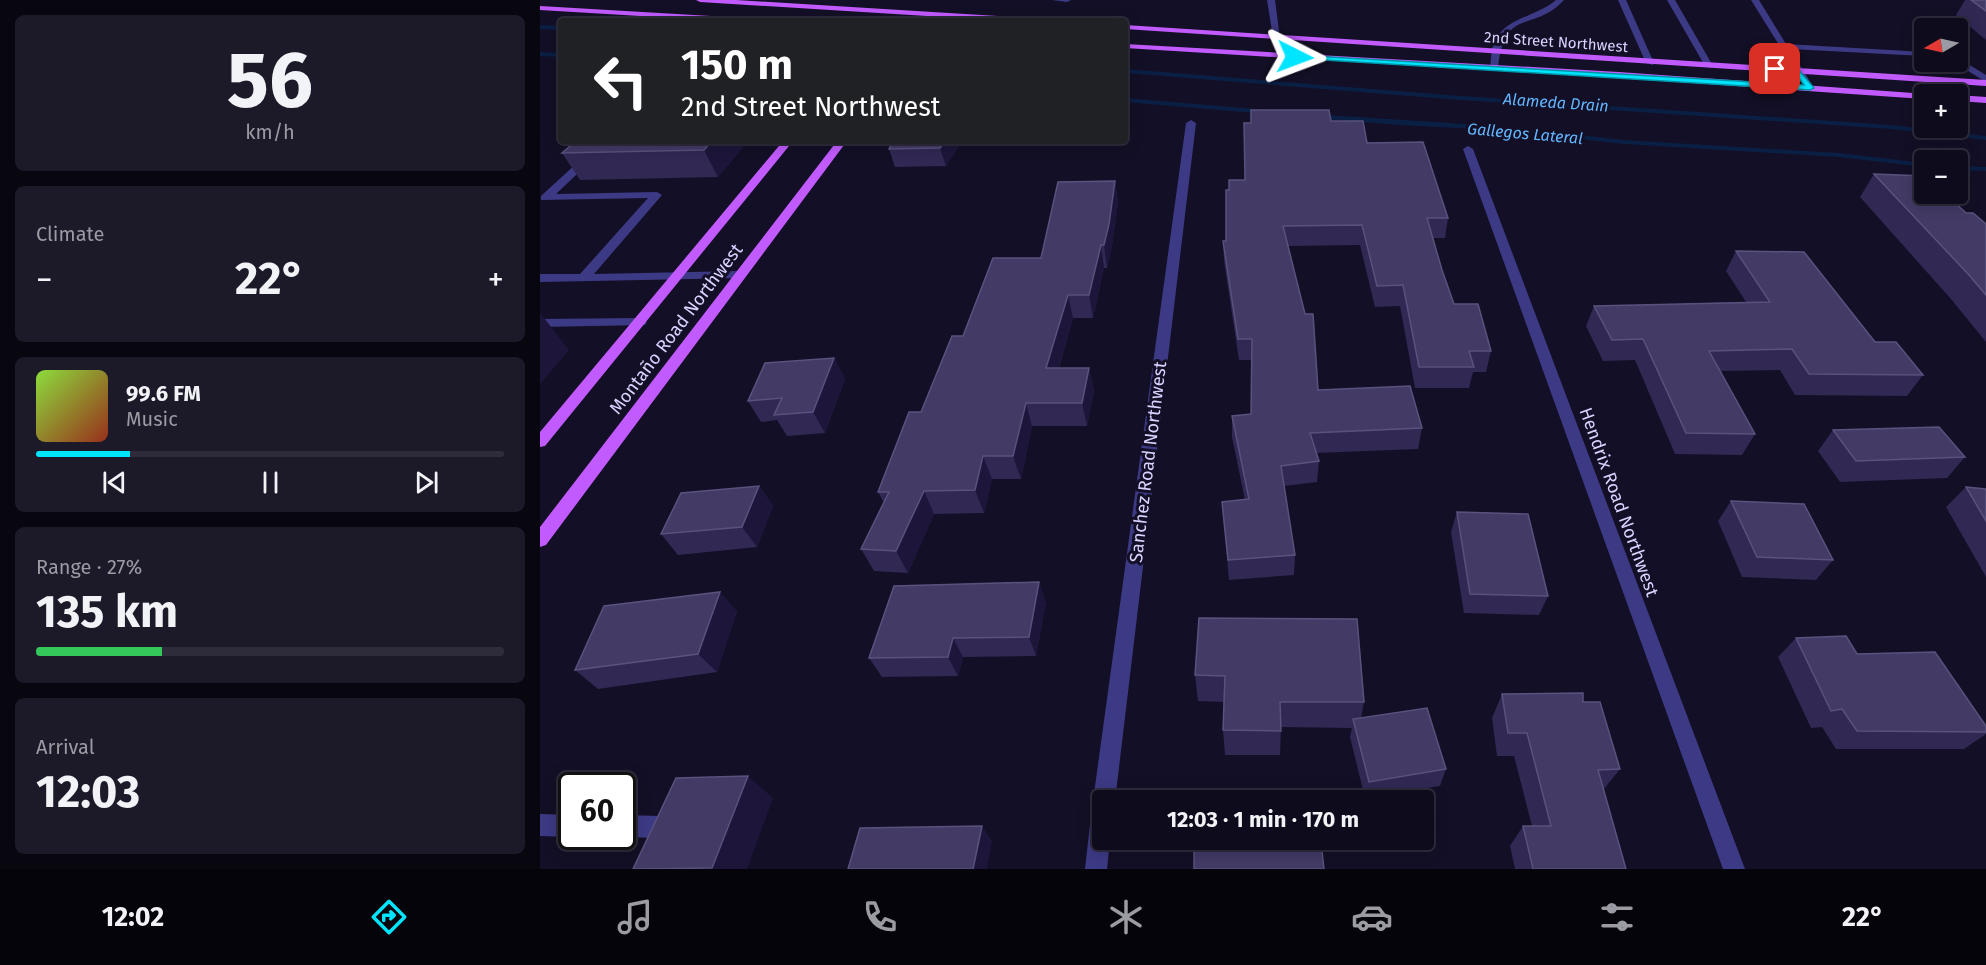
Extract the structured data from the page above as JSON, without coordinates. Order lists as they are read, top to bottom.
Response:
{
  "streets": {
    "main road": ["2nd Street Northwest", "Montaño Road Northwest"],
    "street": ["Sanchez Road Northwest", "Hendrix Road Northwest"]
  },
  "water": ["Alameda Drain", "Gallegos Lateral"],
  "north": "left",
  "page": {
    "tile": [
      ["56", "km/h"],
      "Climate",
      ["Range · 27%", "135 km"],
      ["Arrival", "12:03"]
    ],
    "map_buttons": ["+", "−"],
    "turn": ["150 m", "2nd Street Northwest"],
    "heat": ["−", "22°", "+"],
    "song": ["99.6 FM", "Music"],
    "limit": "60",
    "trip": "12:03 · 1 min · 170 m",
    "tabs": ["12:02", "22°"]
  }
}
